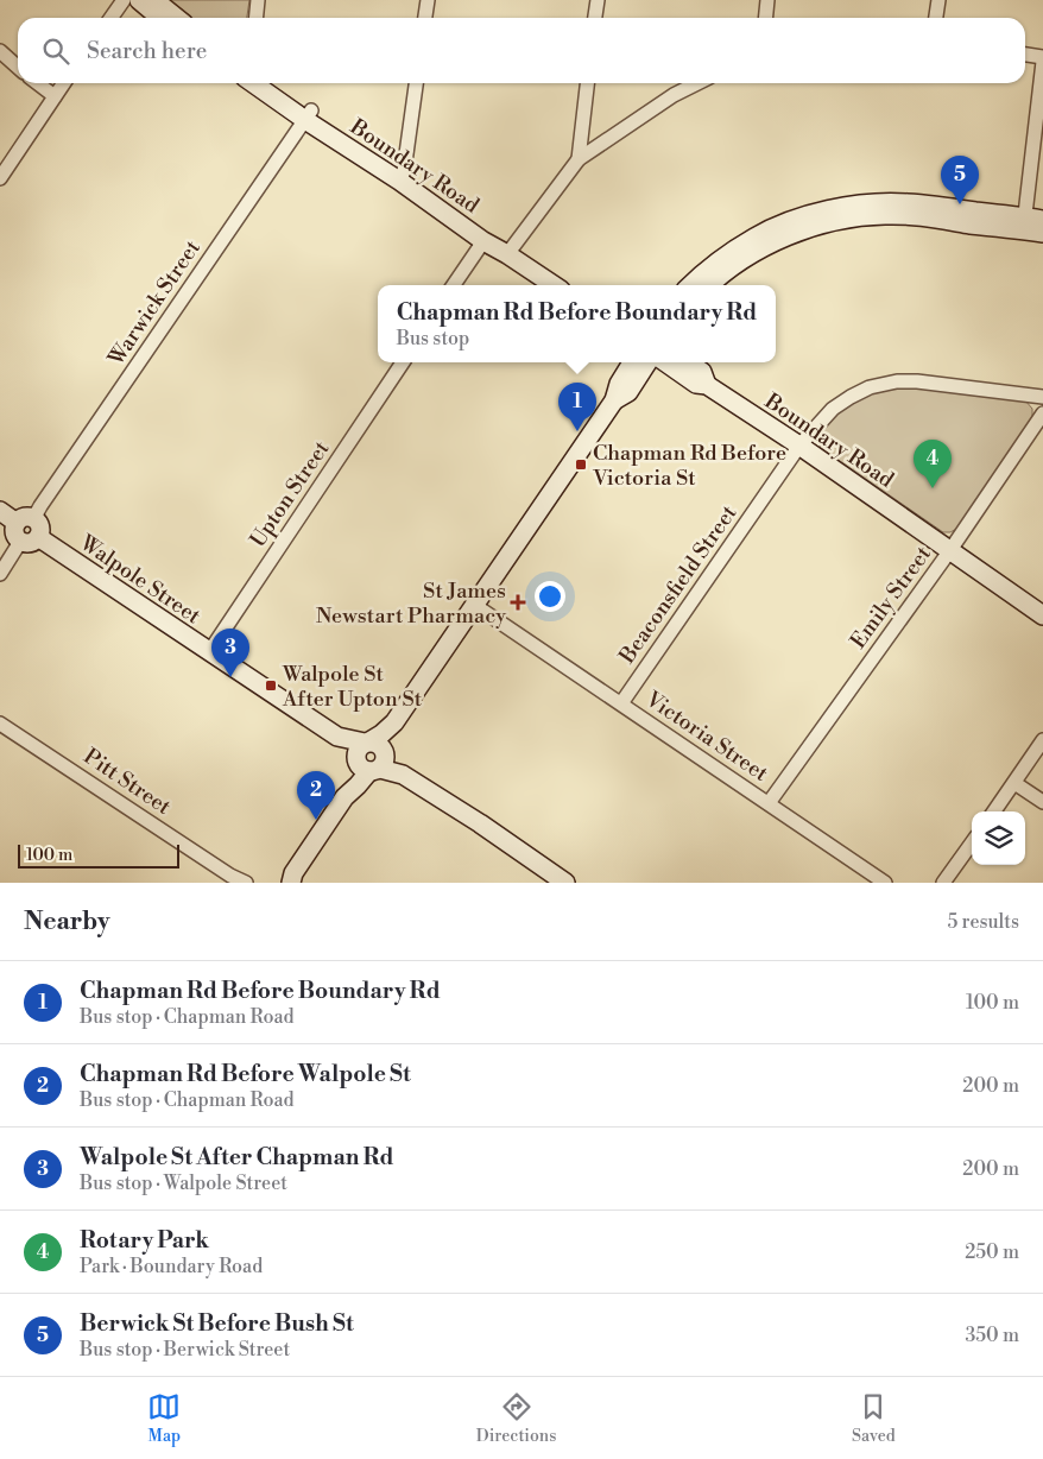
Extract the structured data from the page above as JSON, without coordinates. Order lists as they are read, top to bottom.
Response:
{
  "streets": {
    "street": [
      "Boundary Road",
      "Warwick Street",
      "Upton Street",
      "Walpole Street",
      "Beaconsfield Street",
      "Emily Street",
      "Victoria Street",
      "Pitt Street"
    ]
  },
  "crossings": [
    ["Boundary Road", "Warwick Street"],
    ["Boundary Road", "Beaconsfield Street"],
    ["Boundary Road", "Emily Street"],
    ["Upton Street", "Walpole Street"],
    ["Beaconsfield Street", "Victoria Street"],
    ["Emily Street", "Victoria Street"]
  ],
  "places": {
    "transit": ["Chapman Rd Before Victoria St", "Walpole St After Upton St"],
    "health": ["St James Newstart Pharmacy"]
  },
  "scale_bar": "100 m",
  "page": {
    "search": "Search here",
    "pins": [
      "5",
      "1",
      "4",
      "3",
      "2"
    ],
    "popup": ["Chapman Rd Before Boundary Rd", "Bus stop"],
    "scale": "100 m",
    "heading": ["Nearby", "5 results"],
    "list": [
      {
        "mark": "1",
        "name": "Chapman Rd Before Boundary Rd",
        "note": "Bus stop · Chapman Road",
        "value": "100 m"
      },
      {
        "mark": "2",
        "name": "Chapman Rd Before Walpole St",
        "note": "Bus stop · Chapman Road",
        "value": "200 m"
      },
      {
        "mark": "3",
        "name": "Walpole St After Chapman Rd",
        "note": "Bus stop · Walpole Street",
        "value": "200 m"
      },
      {
        "mark": "4",
        "name": "Rotary Park",
        "note": "Park · Boundary Road",
        "value": "250 m"
      },
      {
        "mark": "5",
        "name": "Berwick St Before Bush St",
        "note": "Bus stop · Berwick Street",
        "value": "350 m"
      }
    ],
    "nav": ["Map", "Directions", "Saved"]
  }
}
